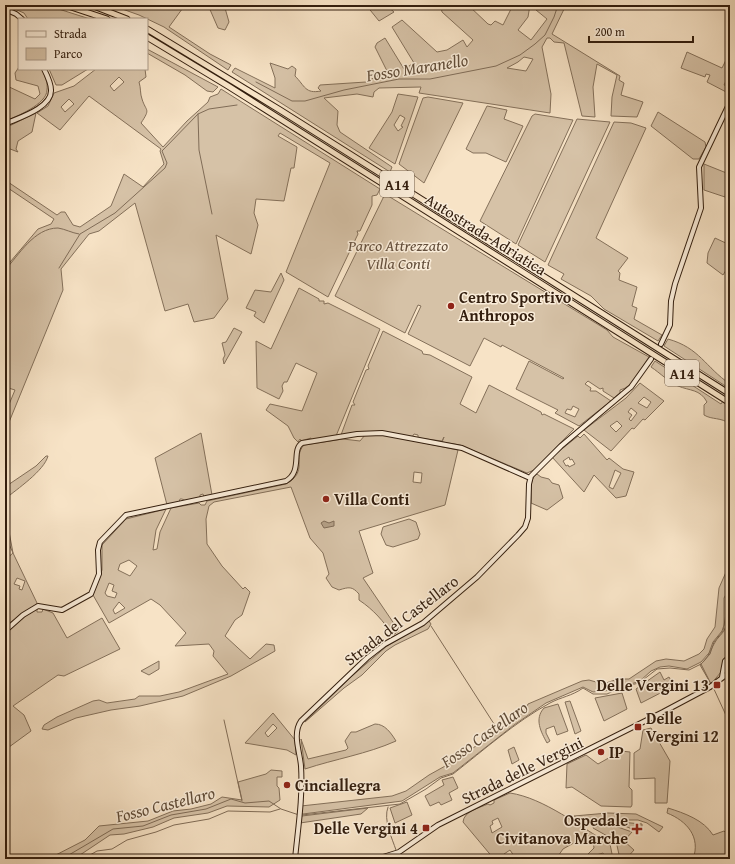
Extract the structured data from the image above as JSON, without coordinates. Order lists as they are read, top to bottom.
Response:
{
  "streets": {
    "highway": ["A14", "Autostrada Adriatica"],
    "street": ["Strada del Castellaro", "Strada delle Vergini"]
  },
  "water": ["Fosso Maranello", "Fosso Castellaro"],
  "parks": ["Parco Attrezzato Villa Conti"],
  "places": {
    "other": [
      "Centro Sportivo Anthropos",
      "Villa Conti",
      "IP",
      "Cinciallegra"
    ],
    "transit": ["Delle Vergini 13", "Delle Vergini 12", "Delle Vergini 4"],
    "health": ["Ospedale Civitanova Marche"]
  },
  "legend": ["Strada", "Parco"],
  "scale_bar": "200 m"
}
